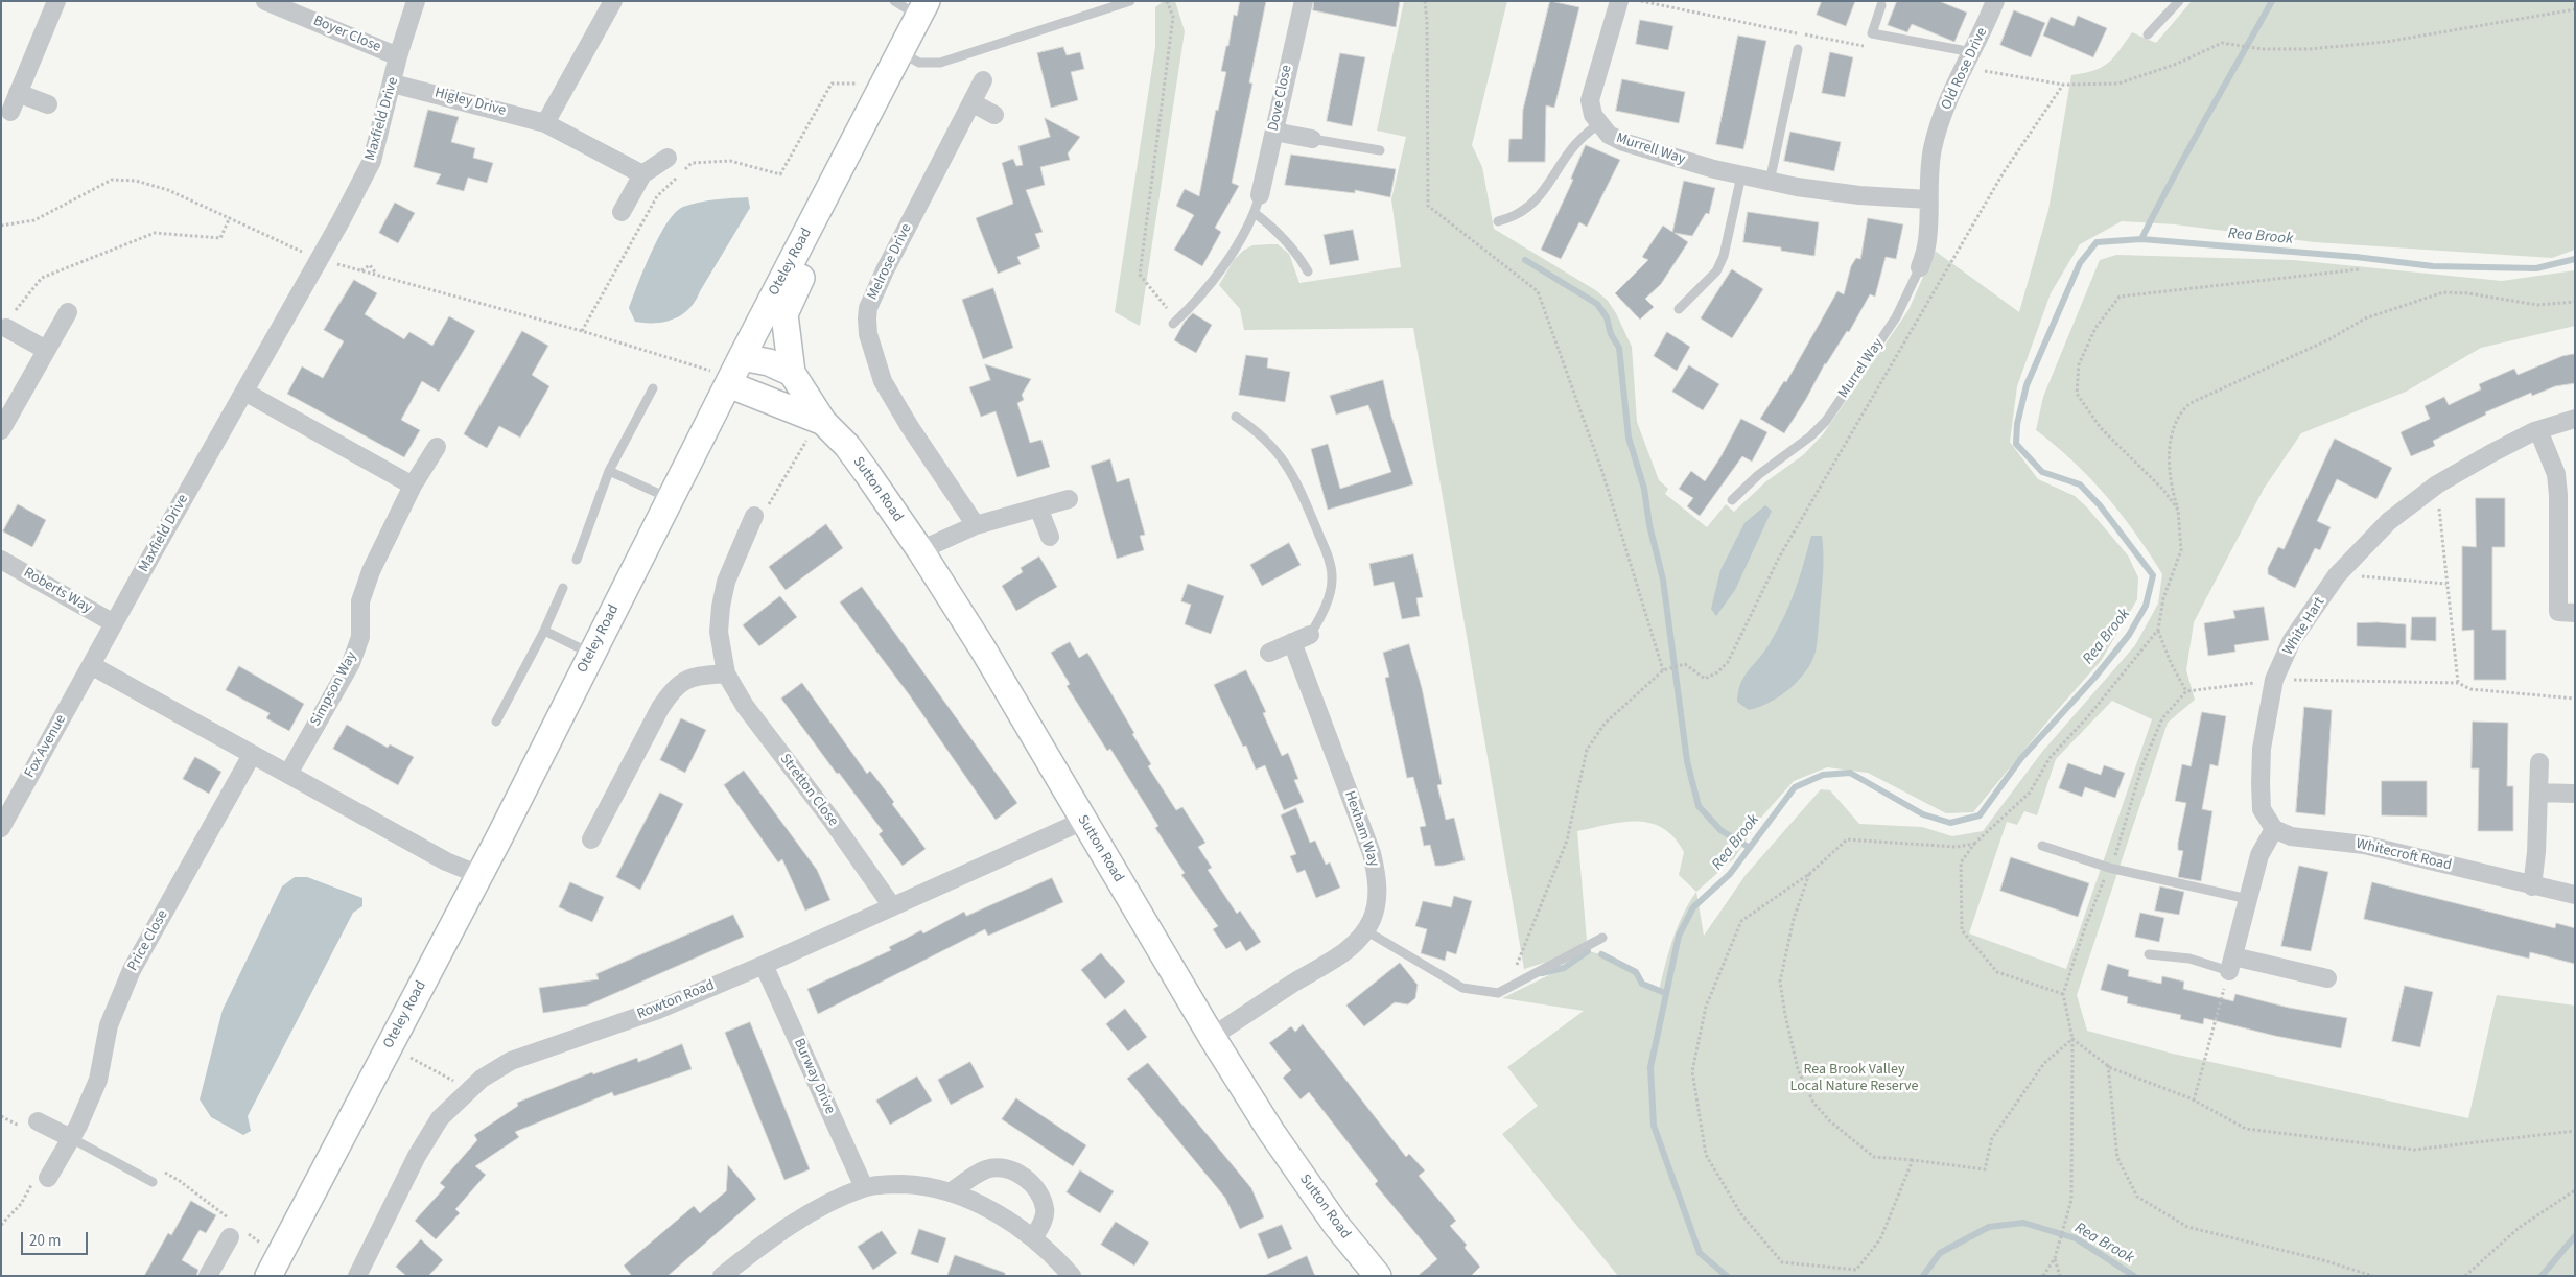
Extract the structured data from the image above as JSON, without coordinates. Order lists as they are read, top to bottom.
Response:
{
  "streets": {
    "street": [
      "Boyer Close",
      "Old Rose Drive",
      "Dove Close",
      "Higley Drive",
      "Maxfield Drive",
      "Murrell Way",
      "Oteley Road",
      "Melrose Drive",
      "Murrel Way",
      "Sutton Road",
      "Roberts Way",
      "White Hart",
      "Simpson Way",
      "Fox Avenue",
      "Stretton Close",
      "Hexham Way",
      "Whitecroft Road",
      "Price Close",
      "Rowton Road",
      "Burway Drive"
    ]
  },
  "crossings": [
    ["Boyer Close", "Maxfield Drive"],
    ["Old Rose Drive", "Murrell Way"],
    ["Old Rose Drive", "Murrel Way"],
    ["Higley Drive", "Maxfield Drive"],
    ["Maxfield Drive", "Roberts Way"],
    ["Maxfield Drive", "Fox Avenue"],
    ["Murrell Way", "Murrel Way"],
    ["Oteley Road", "Sutton Road"],
    ["Sutton Road", "Hexham Way"],
    ["Sutton Road", "Rowton Road"],
    ["White Hart", "Whitecroft Road"],
    ["Stretton Close", "Rowton Road"],
    ["Rowton Road", "Burway Drive"]
  ],
  "water": ["Rea Brook"],
  "parks": ["Rea Brook Valley Local Nature Reserve"],
  "scale_bar": "20 m"
}
